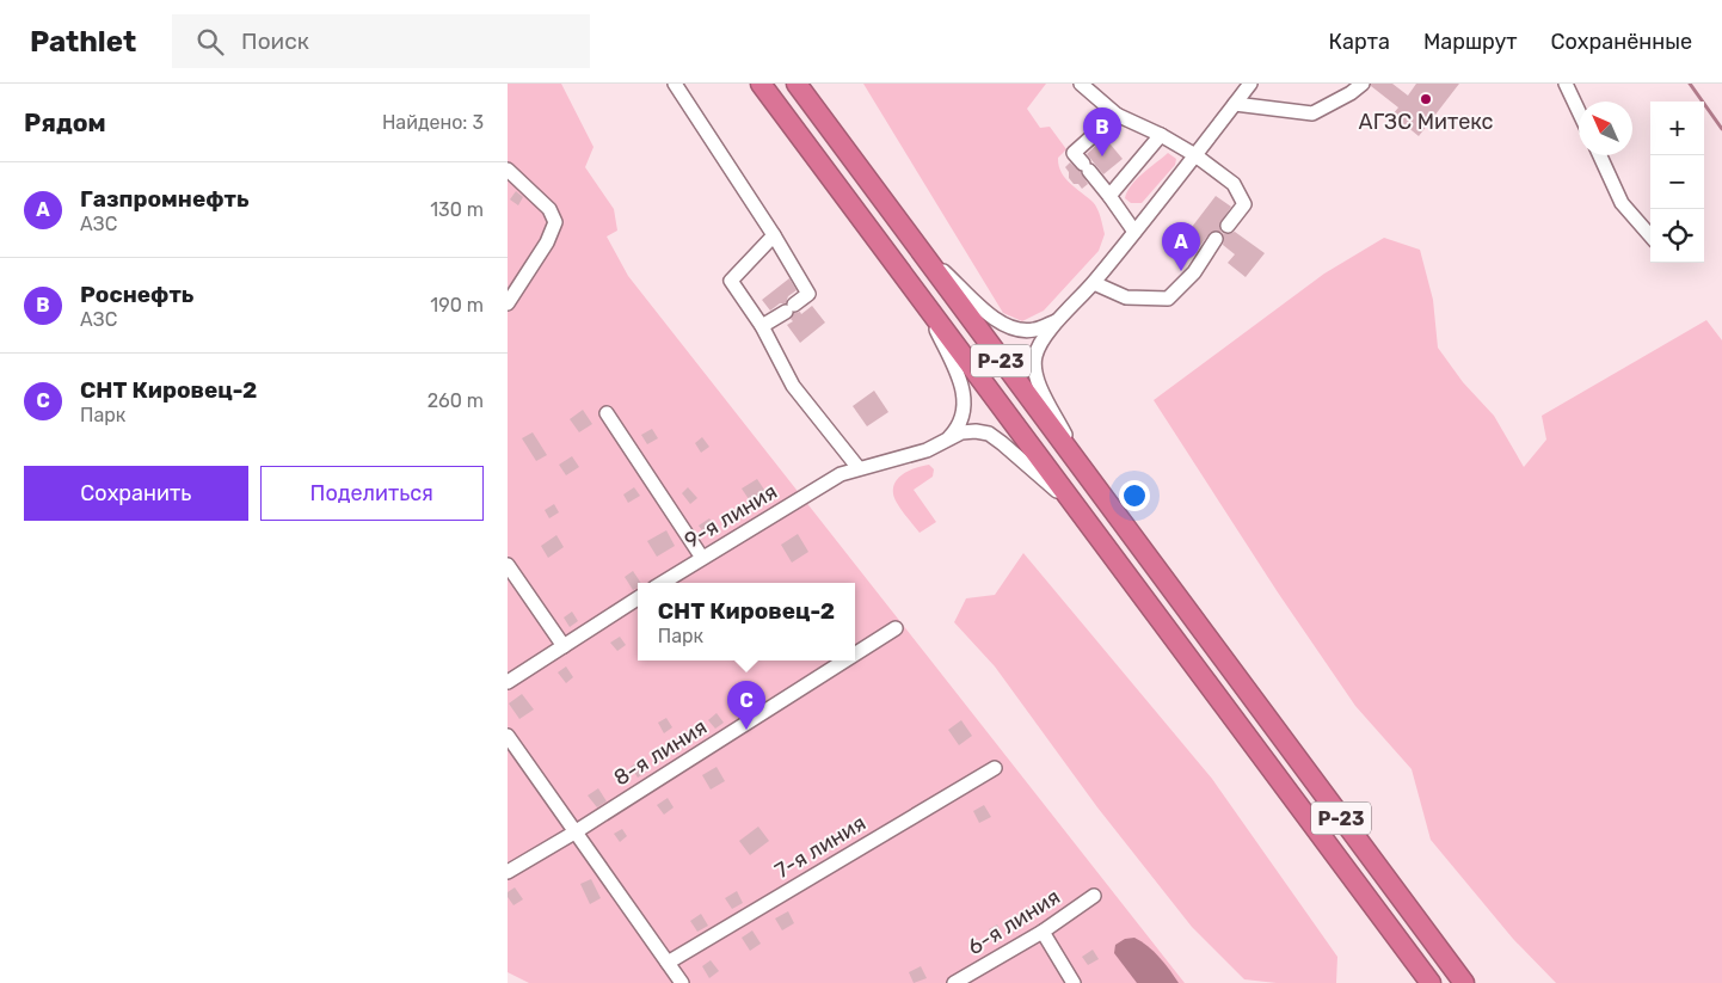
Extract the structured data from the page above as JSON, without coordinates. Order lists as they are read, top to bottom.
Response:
{
  "streets": {
    "highway": ["Р-23"],
    "street": [
      "9-я линия",
      "8-я линия",
      "7-я линия",
      "6-я линия"
    ]
  },
  "crossings": [
    ["Р-23", "9-я линия"]
  ],
  "places": ["АГЗС Митекс"],
  "north": "top left",
  "page": {
    "header": "Pathlet",
    "search": "Поиск",
    "nav": ["Карта", "Маршрут", "Сохранённые"],
    "heading": ["Рядом", "Найдено: 3"],
    "map_buttons": ["+", "−"],
    "pins": ["B", "A", "C"],
    "list": [
      {
        "mark": "A",
        "name": "Газпромнефть",
        "note": "АЗС",
        "value": "130 m"
      },
      {
        "mark": "B",
        "name": "Роснефть",
        "note": "АЗС",
        "value": "190 m"
      },
      {
        "mark": "C",
        "name": "СНТ Кировец-2",
        "note": "Парк",
        "value": "260 m"
      }
    ],
    "buttons": ["Сохранить", "Поделиться"],
    "popup": ["СНТ Кировец-2", "Парк"]
  }
}
